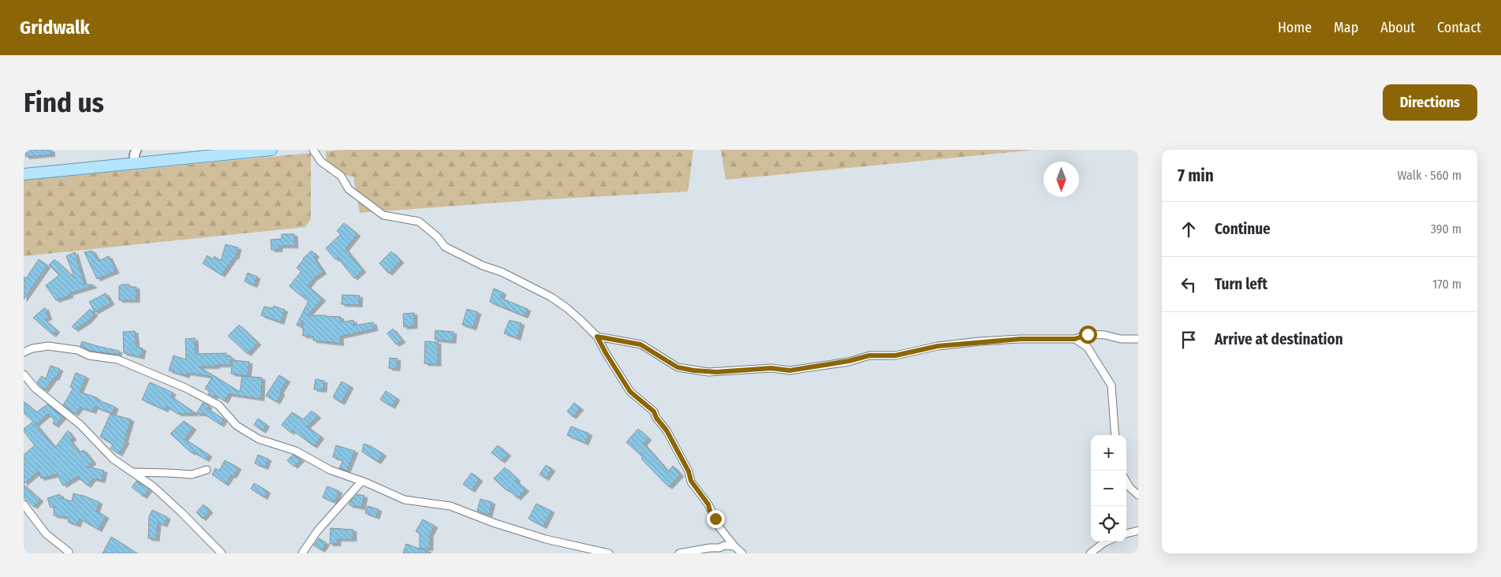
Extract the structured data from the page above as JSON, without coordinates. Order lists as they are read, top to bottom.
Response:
{
  "north": "bottom",
  "page": {
    "header": "Gridwalk",
    "nav": [
      "Home",
      "Map",
      "About",
      "Contact"
    ],
    "buttons": "Directions",
    "title": "Find us",
    "heading": ["7 min", "Walk · 560 m"],
    "list": [
      ["Continue", "390 m"],
      ["Turn left", "170 m"],
      "Arrive at destination"
    ],
    "map_buttons": ["+", "−"]
  }
}
